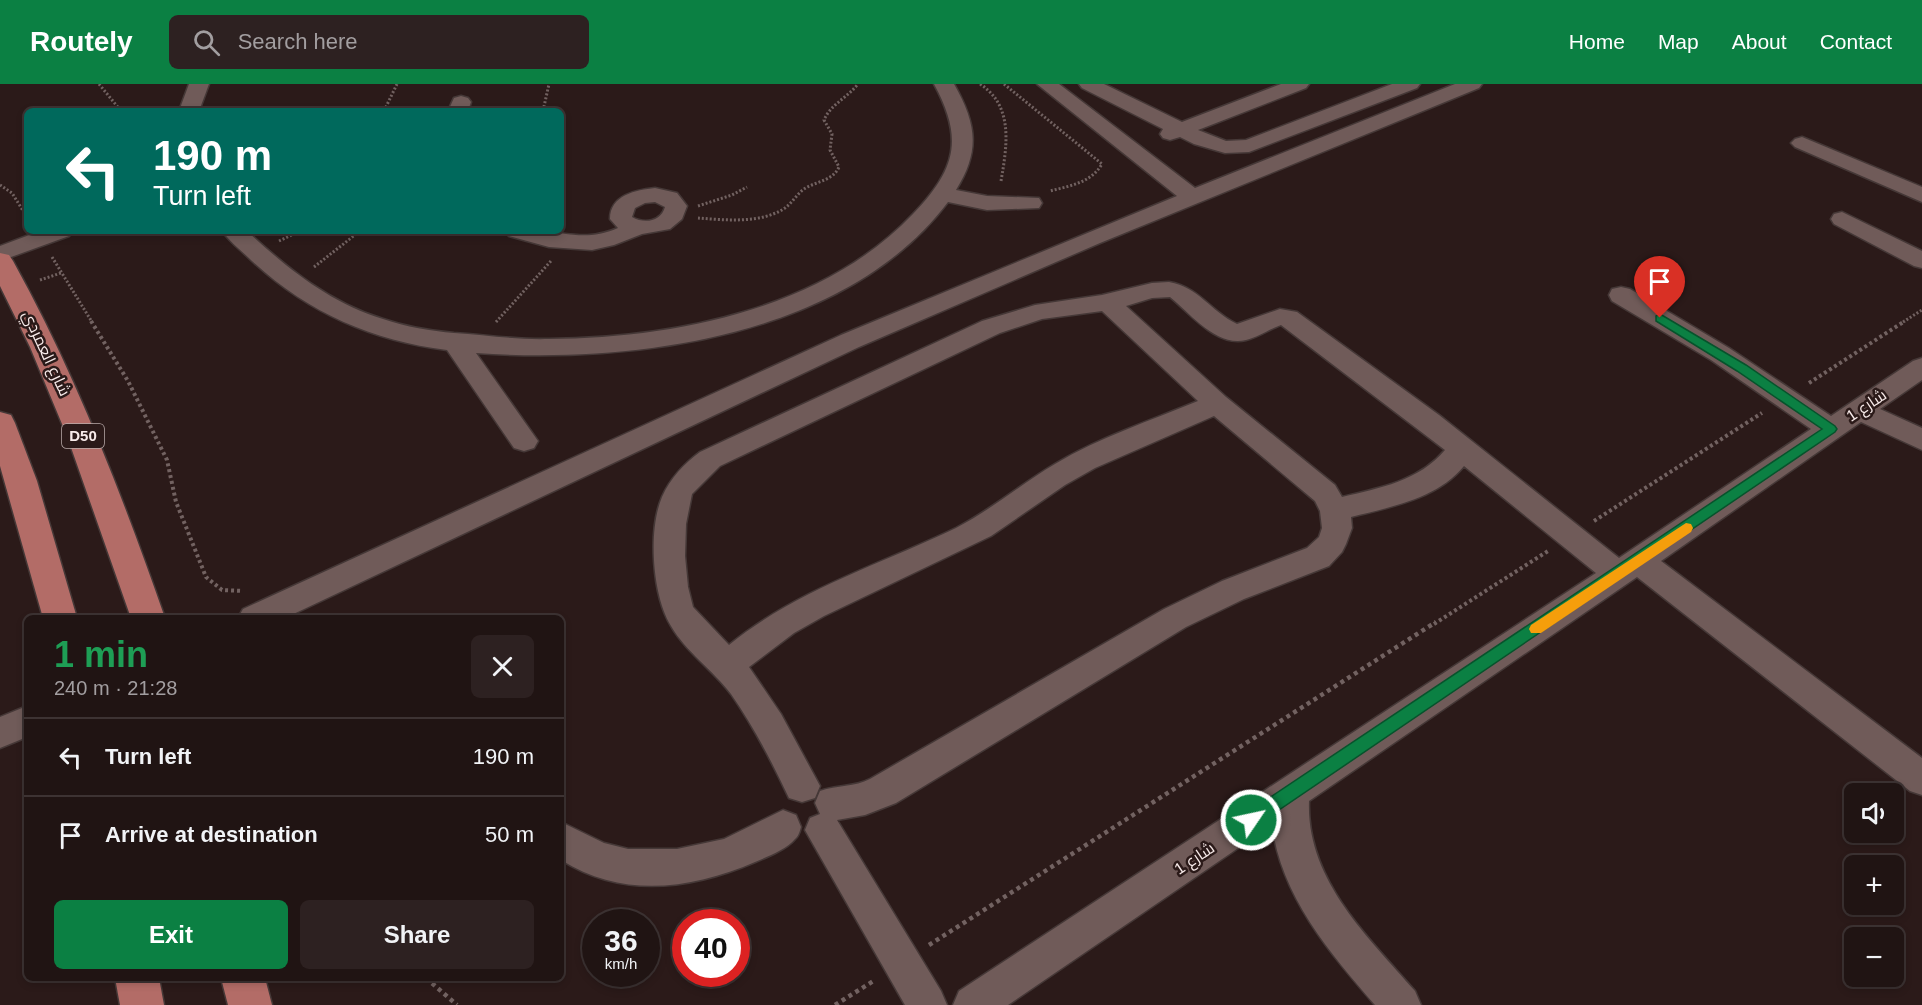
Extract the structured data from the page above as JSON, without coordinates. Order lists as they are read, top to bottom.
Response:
{
  "streets": {
    "main road": ["شارع العمردي", "D50"],
    "street": ["شارع 1"]
  },
  "page": {
    "header": "Routely",
    "search": "Search here",
    "nav": [
      "Home",
      "Map",
      "About",
      "Contact"
    ],
    "turn": ["190 m", "Turn left"],
    "heading": ["1 min", "240 m · 21:28"],
    "list": [
      {
        "name": "Turn left",
        "value": "190 m"
      },
      {
        "name": "Arrive at destination",
        "value": "50 m"
      }
    ],
    "map_buttons": ["+", "−"],
    "buttons": ["Exit", "Share"],
    "speed": "36 km/h",
    "limit": "40"
  }
}
